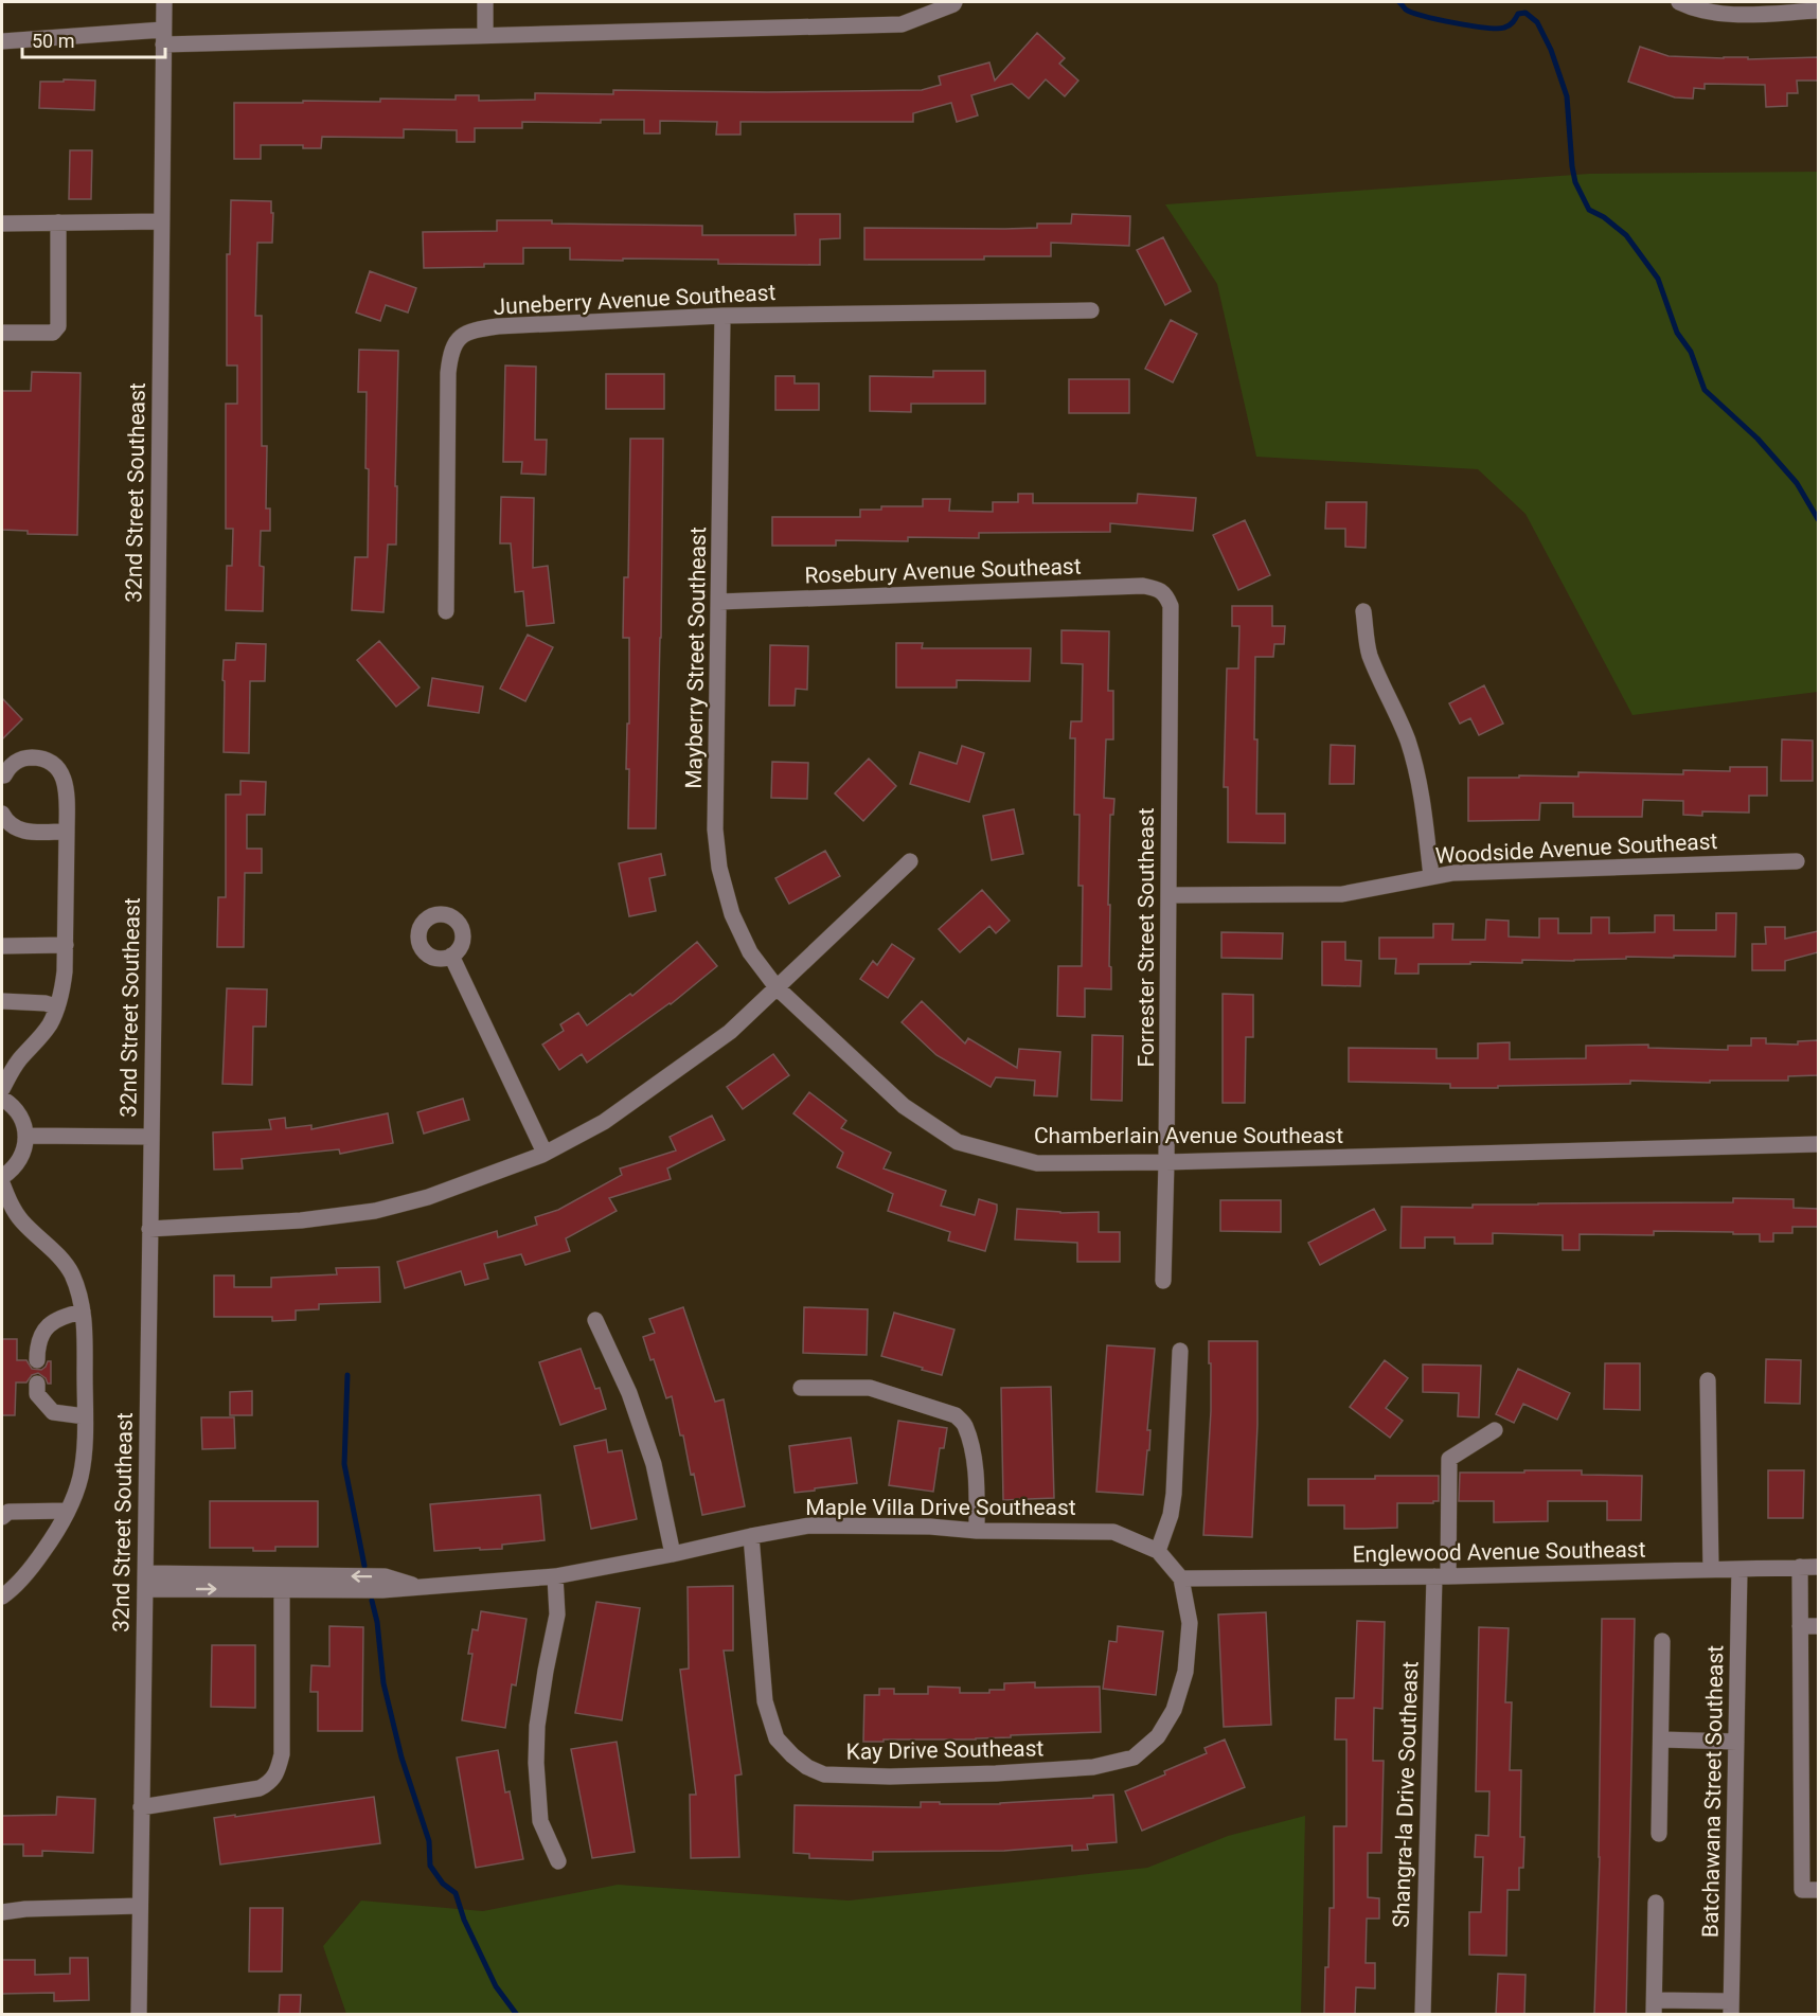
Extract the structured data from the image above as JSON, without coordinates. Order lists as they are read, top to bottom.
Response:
{
  "streets": {
    "street": [
      "Juneberry Avenue Southeast",
      "32nd Street Southeast",
      "Rosebury Avenue Southeast",
      "Mayberry Street Southeast",
      "Woodside Avenue Southeast",
      "Forrester Street Southeast",
      "Chamberlain Avenue Southeast",
      "Maple Villa Drive Southeast",
      "Englewood Avenue Southeast",
      "Kay Drive Southeast",
      "Batchawana Street Southeast",
      "Shangra-la Drive Southeast"
    ]
  },
  "crossings": [
    ["Juneberry Avenue Southeast", "Mayberry Street Southeast"],
    ["32nd Street Southeast", "Maple Villa Drive Southeast"],
    ["Rosebury Avenue Southeast", "Mayberry Street Southeast"],
    ["Rosebury Avenue Southeast", "Forrester Street Southeast"],
    ["Mayberry Street Southeast", "Chamberlain Avenue Southeast"],
    ["Woodside Avenue Southeast", "Forrester Street Southeast"],
    ["Forrester Street Southeast", "Chamberlain Avenue Southeast"],
    ["Maple Villa Drive Southeast", "Englewood Avenue Southeast"],
    ["Maple Villa Drive Southeast", "Kay Drive Southeast"],
    ["Englewood Avenue Southeast", "Kay Drive Southeast"],
    ["Englewood Avenue Southeast", "Batchawana Street Southeast"],
    ["Englewood Avenue Southeast", "Shangra-la Drive Southeast"]
  ],
  "scale_bar": "50 m"
}
